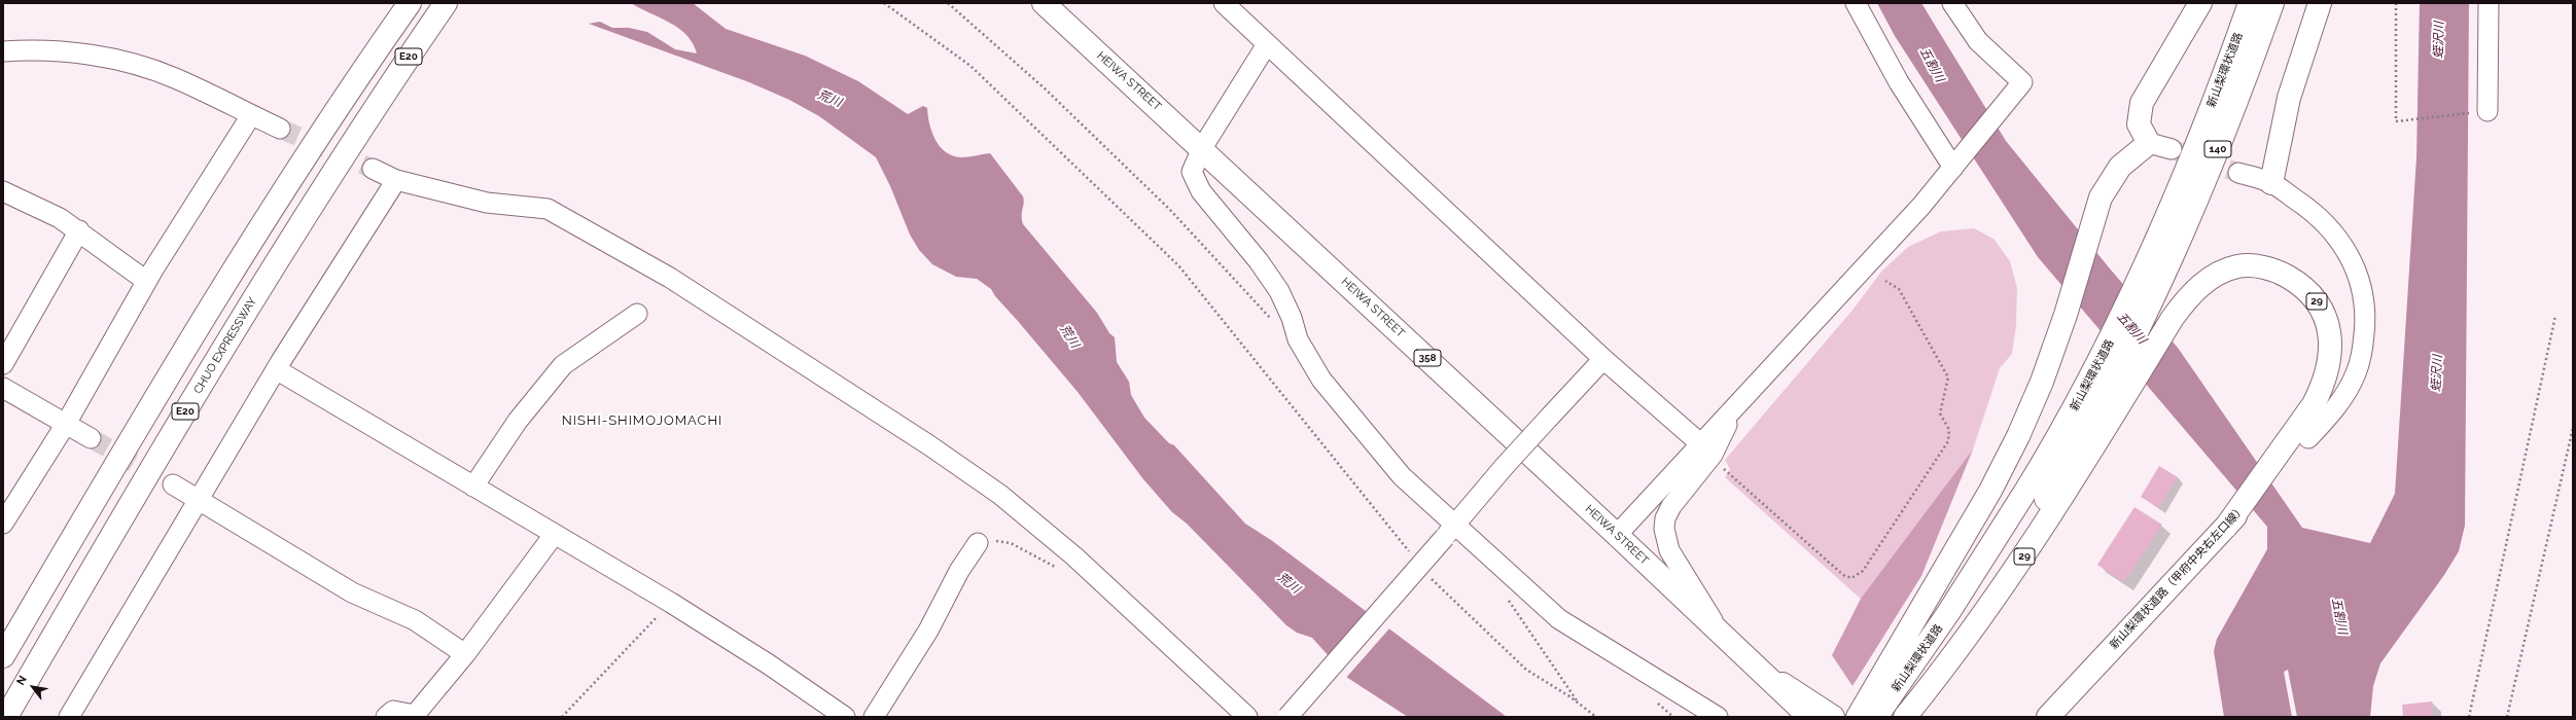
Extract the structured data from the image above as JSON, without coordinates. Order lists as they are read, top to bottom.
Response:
{
  "streets": {
    "main road": [
      "E20",
      "新山梨環状道路",
      "HEIWA STREET",
      "140",
      "29",
      "CHUO EXPRESSWAY",
      "358",
      "新山梨環状道路（甲府中央右左口線）"
    ]
  },
  "crossings": [
    ["新山梨環状道路", "29"],
    ["29", "新山梨環状道路（甲府中央右左口線）"]
  ],
  "districts": ["NISHI-SHIMOJOMACHI"],
  "water": ["蛭沢川", "五割川", "荒川"],
  "north": "top left"
}
